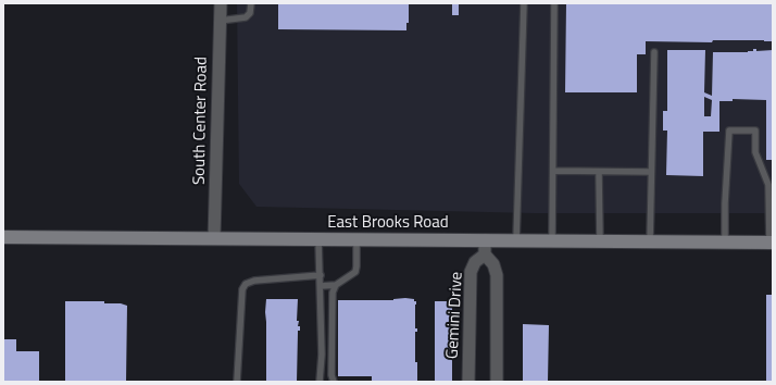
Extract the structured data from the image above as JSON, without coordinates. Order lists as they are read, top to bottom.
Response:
{
  "streets": {
    "main road": ["East Brooks Road"],
    "street": ["South Center Road", "Gemini Drive"]
  },
  "crossings": [
    ["South Center Road", "East Brooks Road"]
  ]
}
